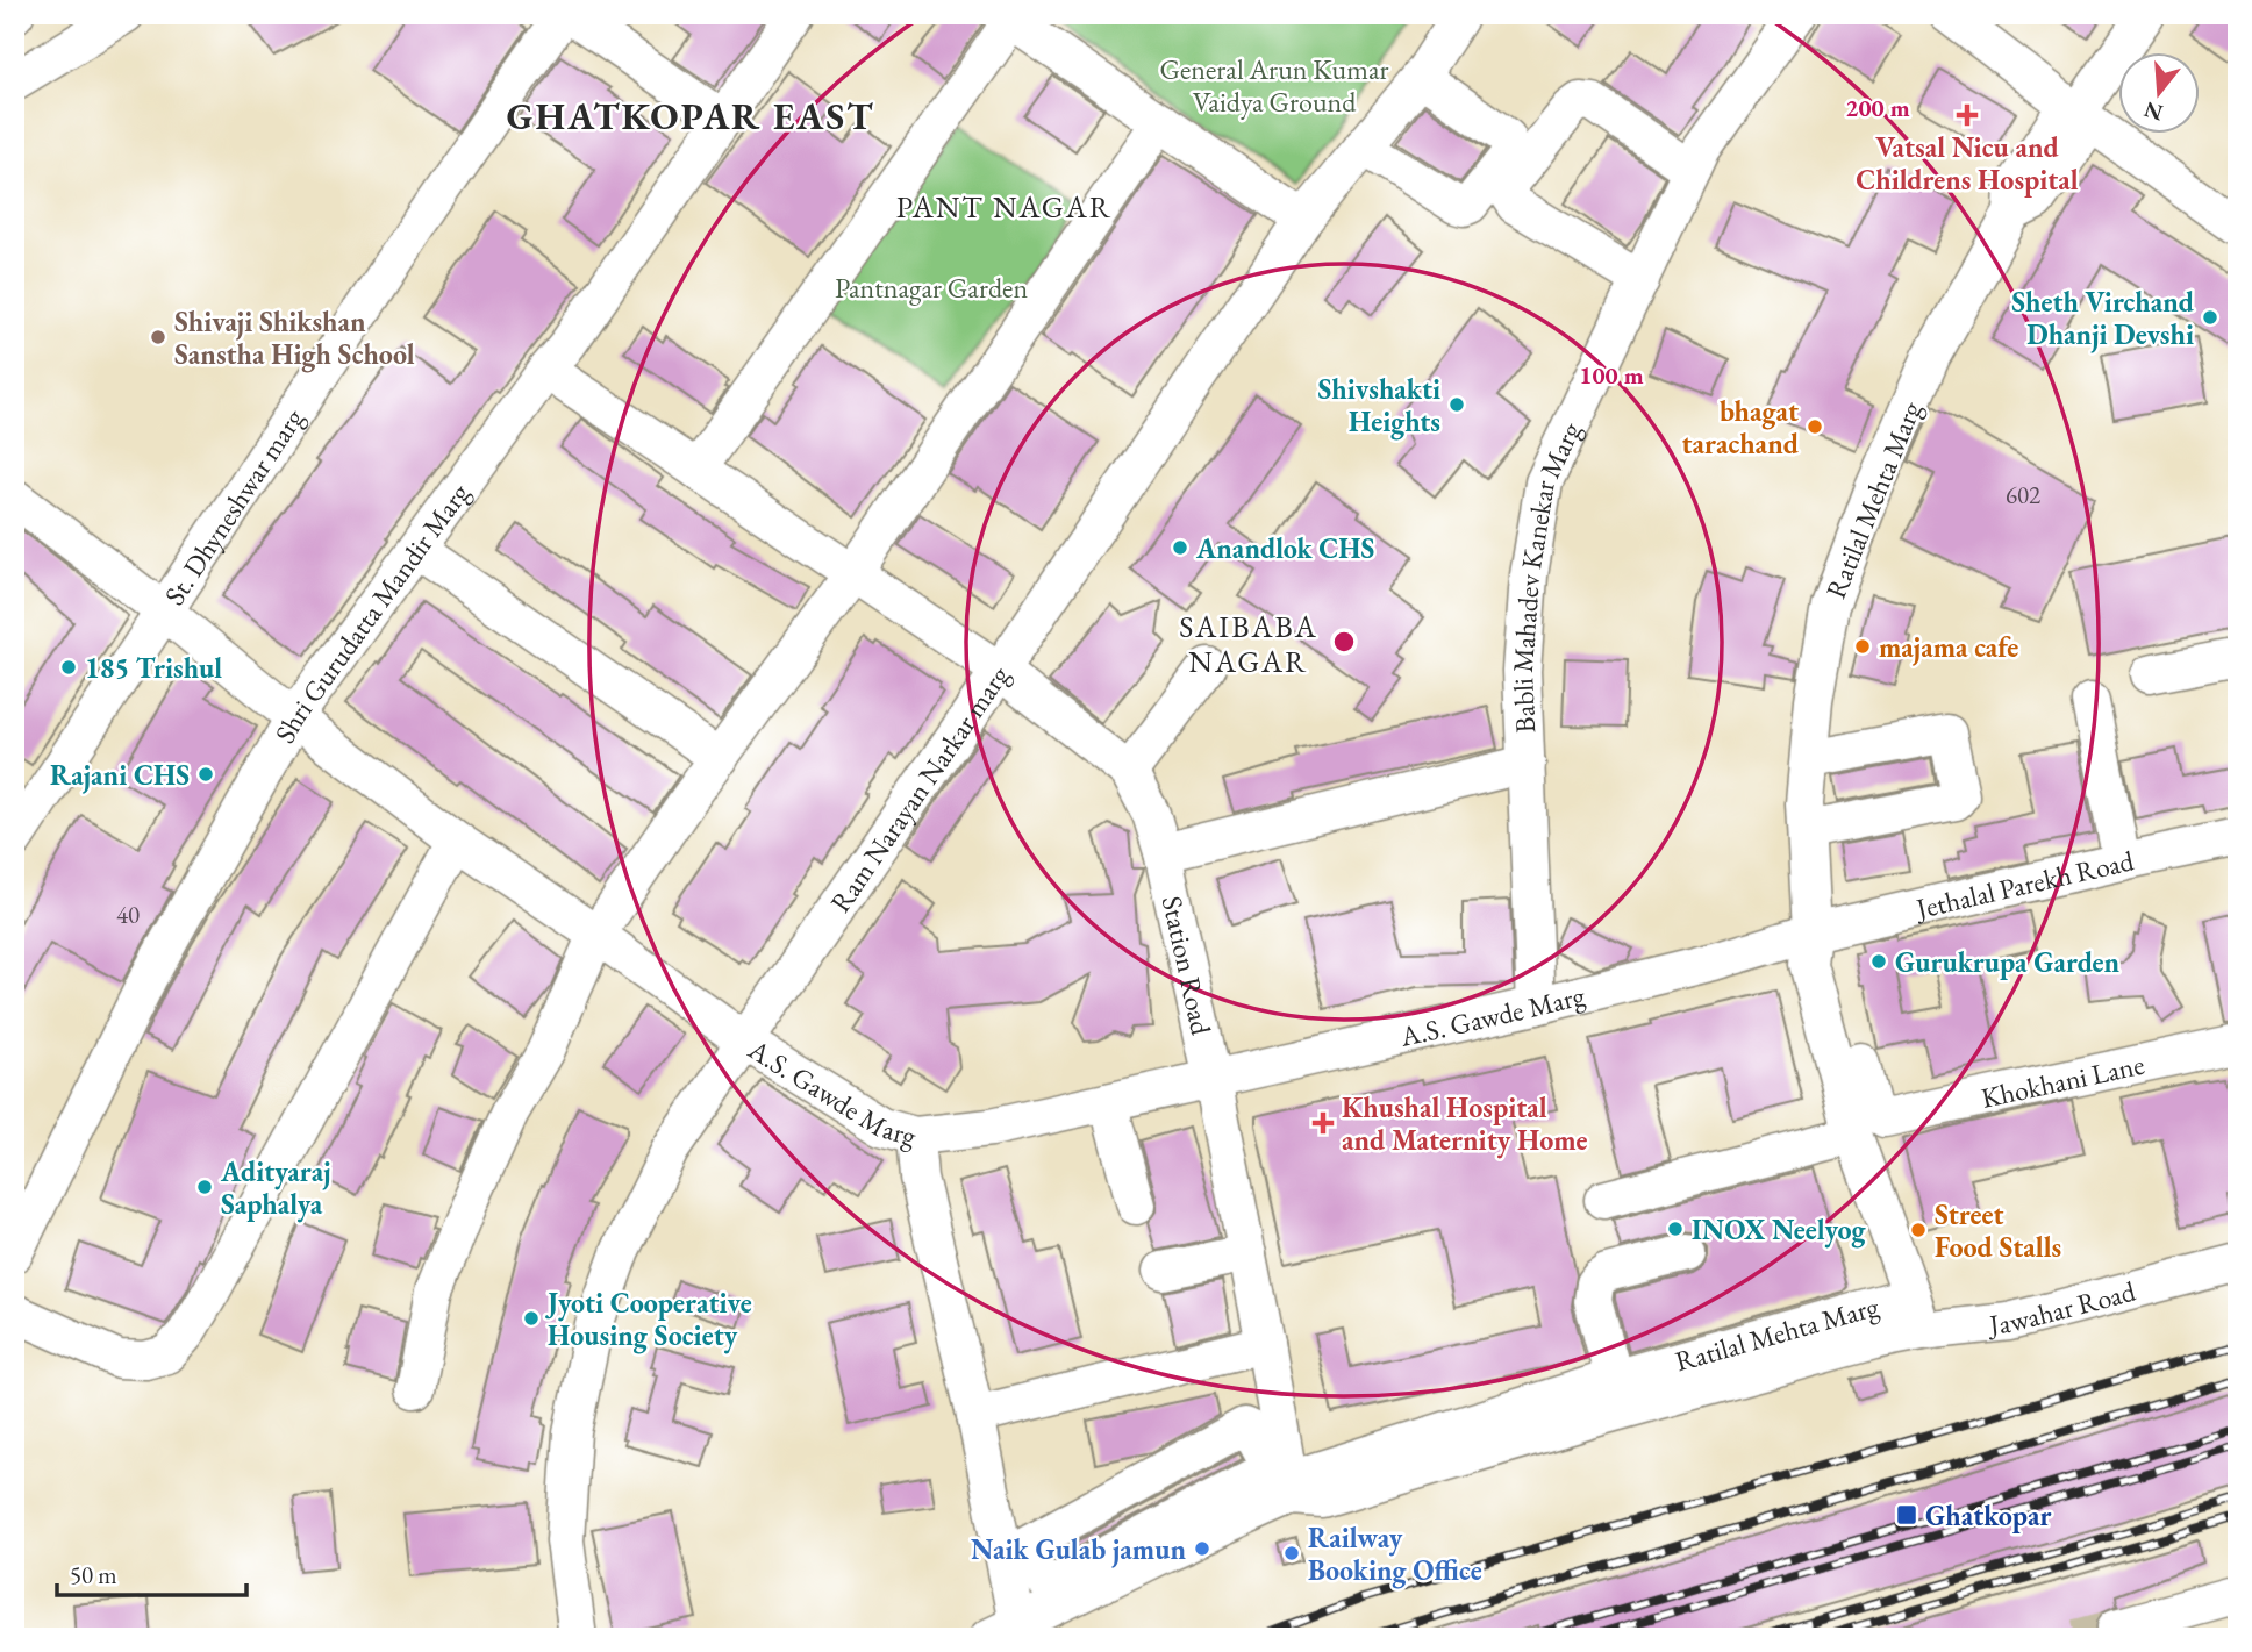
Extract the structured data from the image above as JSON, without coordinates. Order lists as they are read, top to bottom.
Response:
{
  "streets": {
    "street": [
      "Ratilal Mehta Marg",
      "St. Dhyneshwar marg",
      "Babli Mahadev Kanekar Marg",
      "Shri Gurudatta Mandir Marg",
      "Ram Narayan Narkar marg",
      "Jethalal Parekh Road",
      "Station Road",
      "A.S. Gawde Marg",
      "Khokhani Lane",
      "Jawahar Road"
    ]
  },
  "crossings": [
    ["Ratilal Mehta Marg", "Jethalal Parekh Road"],
    ["Ratilal Mehta Marg", "A.S. Gawde Marg"],
    ["Ratilal Mehta Marg", "Khokhani Lane"],
    ["Ratilal Mehta Marg", "Jawahar Road"],
    ["St. Dhyneshwar marg", "A.S. Gawde Marg"],
    ["Babli Mahadev Kanekar Marg", "A.S. Gawde Marg"],
    ["Shri Gurudatta Mandir Marg", "A.S. Gawde Marg"],
    ["Ram Narayan Narkar marg", "A.S. Gawde Marg"],
    ["Jethalal Parekh Road", "A.S. Gawde Marg"],
    ["Jethalal Parekh Road", "Khokhani Lane"],
    ["Station Road", "A.S. Gawde Marg"],
    ["A.S. Gawde Marg", "Khokhani Lane"]
  ],
  "districts": ["GHATKOPAR EAST", "PANT NAGAR", "SAIBABA NAGAR"],
  "parks": ["General Arun Kumar Vaidya Ground", "Pantnagar Garden"],
  "places": {
    "health": ["Vatsal Nicu and Childrens Hospital", "Khushal Hospital and Maternity Home"],
    "other": [
      "Sheth Virchand Dhanji Devshi",
      "Shivaji Shikshan Sanstha High School",
      "Shivshakti Heights",
      "bhagat tarachand",
      "Anandlok CHS",
      "majama cafe",
      "185 Trishul",
      "Rajani CHS",
      "Gurukrupa Garden",
      "Adityaraj Saphalya",
      "INOX Neelyog",
      "Street Food Stalls",
      "Jyoti Cooperative Housing Society",
      "Naik Gulab jamun",
      "Railway Booking Office"
    ],
    "transit": ["Ghatkopar"]
  },
  "house_numbers": ["602", "40"],
  "scale_bar": "50 m",
  "north": "bottom",
  "rings": ["200 m", "100 m"]
}
